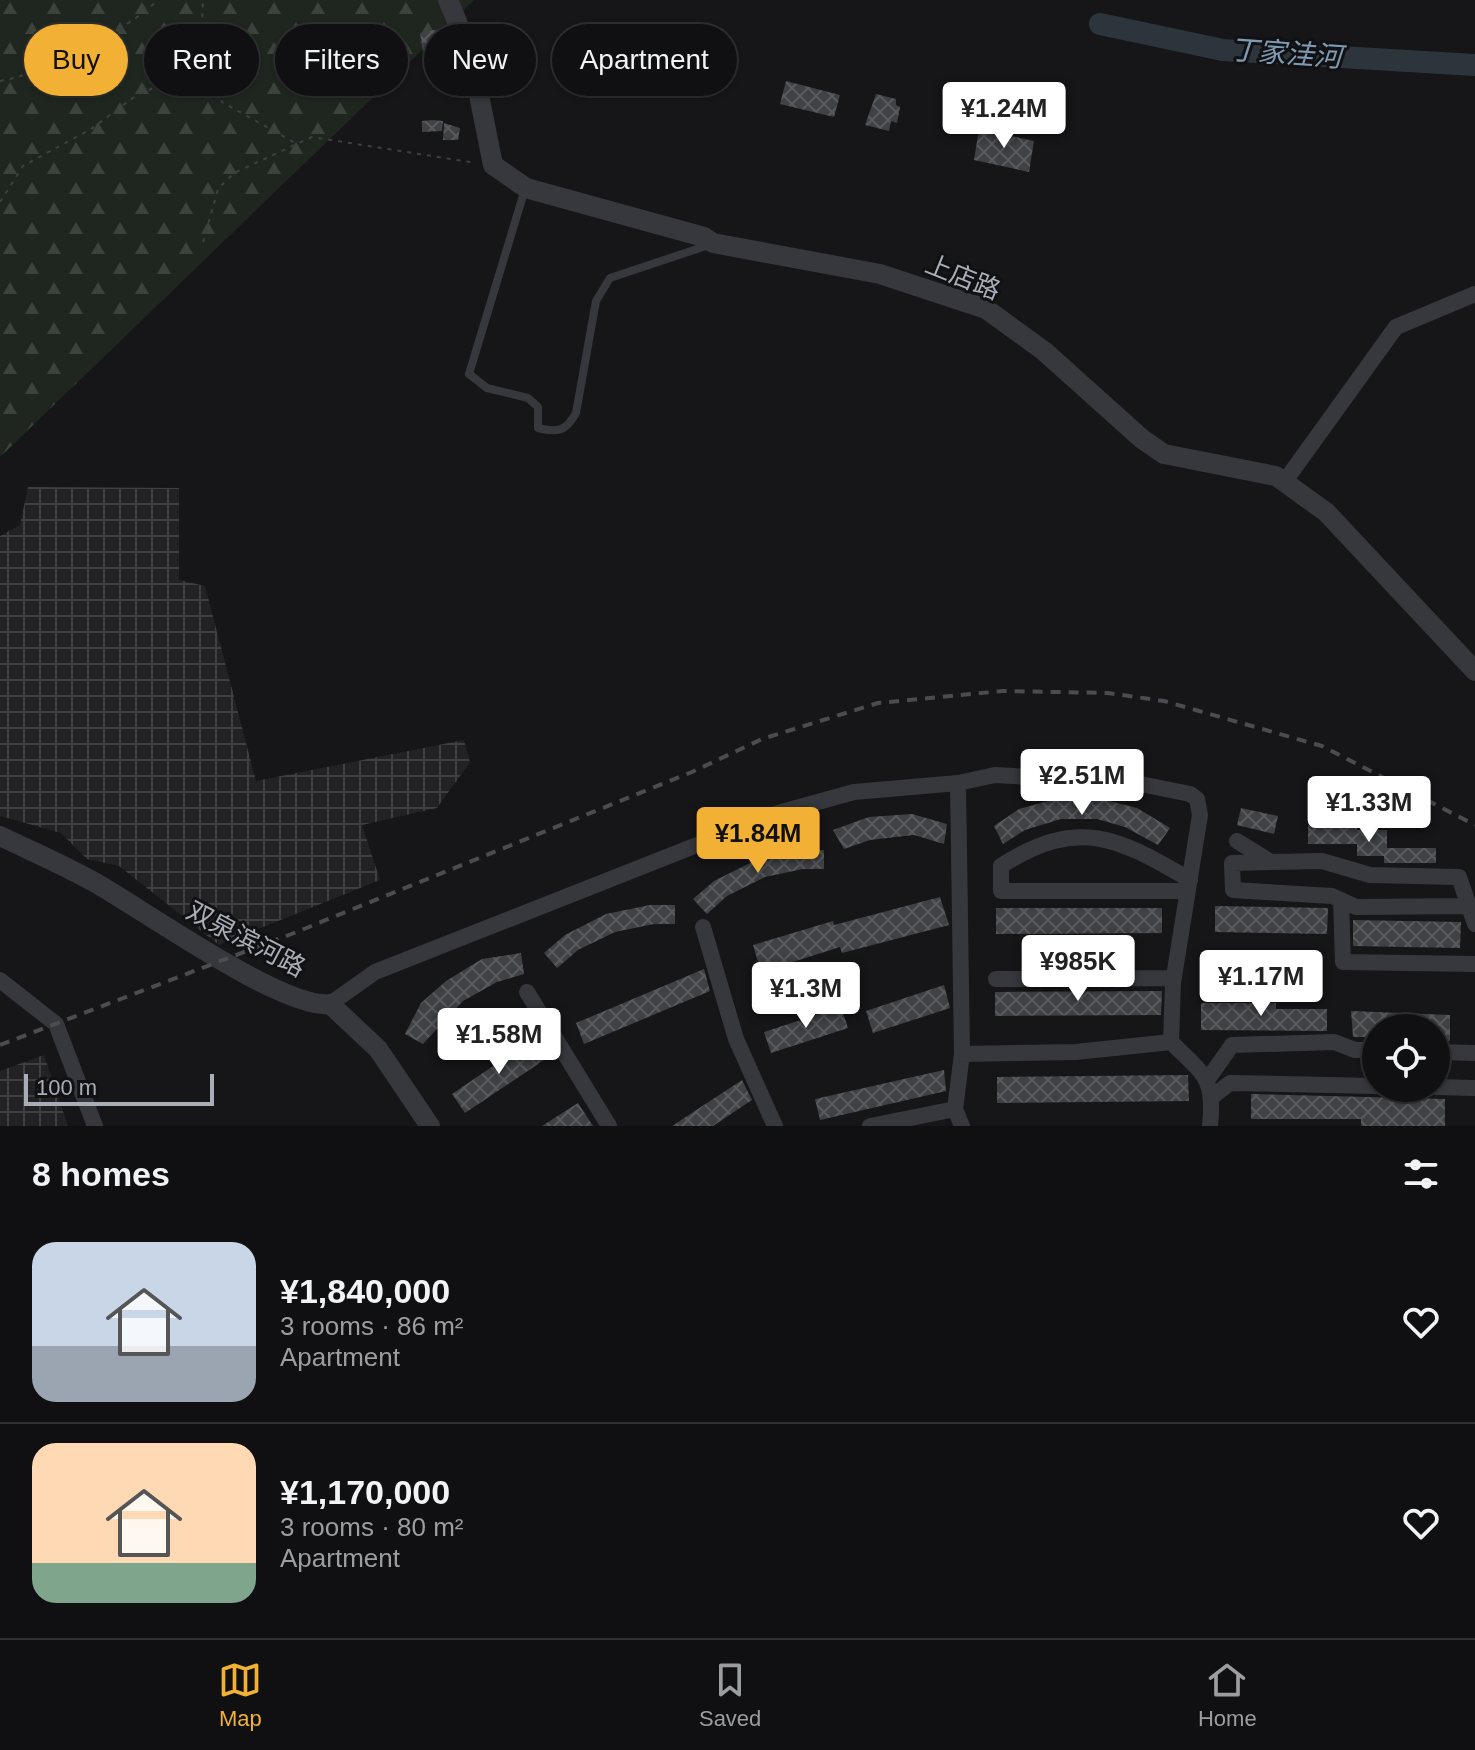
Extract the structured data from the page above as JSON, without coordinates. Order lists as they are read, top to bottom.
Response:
{
  "streets": {
    "street": ["上店路", "双泉滨河路"]
  },
  "water": ["丁家洼河"],
  "scale_bar": "100 m",
  "page": {
    "chip": [
      "Buy",
      "Rent",
      "Filters",
      "New",
      "Apartment"
    ],
    "price": [
      "¥1.24M",
      "¥2.51M",
      "¥1.33M",
      "¥1.84M",
      "¥985K",
      "¥1.17M",
      "¥1.3M",
      "¥1.58M"
    ],
    "scale": "100 m",
    "heading": "8 homes",
    "list": [
      {
        "name": "¥1,840,000",
        "note": "3 rooms · 86 m² · Apartment"
      },
      {
        "name": "¥1,170,000",
        "note": "3 rooms · 80 m² · Apartment"
      }
    ],
    "tabs": ["Map", "Saved", "Home"]
  }
}
